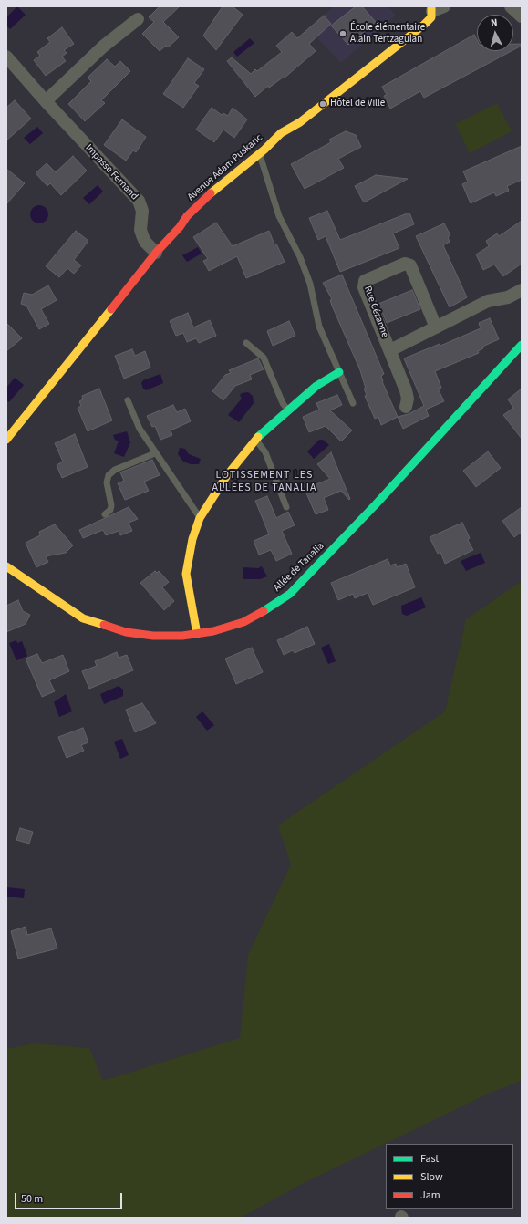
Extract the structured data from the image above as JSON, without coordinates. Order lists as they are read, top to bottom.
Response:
{
  "streets": {
    "street": [
      "Avenue Adam Puskaric",
      "Impasse Fernand",
      "Rue Cézanne",
      "Allée de Tanalia"
    ]
  },
  "crossings": [
    ["Avenue Adam Puskaric", "Impasse Fernand"]
  ],
  "districts": ["LOTISSEMENT LES ALLÉES DE TANALIA"],
  "places": ["École élémentaire Alain Tertzaguian", "Hôtel de Ville"],
  "legend": ["Fast", "Slow", "Jam"],
  "scale_bar": "50 m",
  "north": "top"
}
